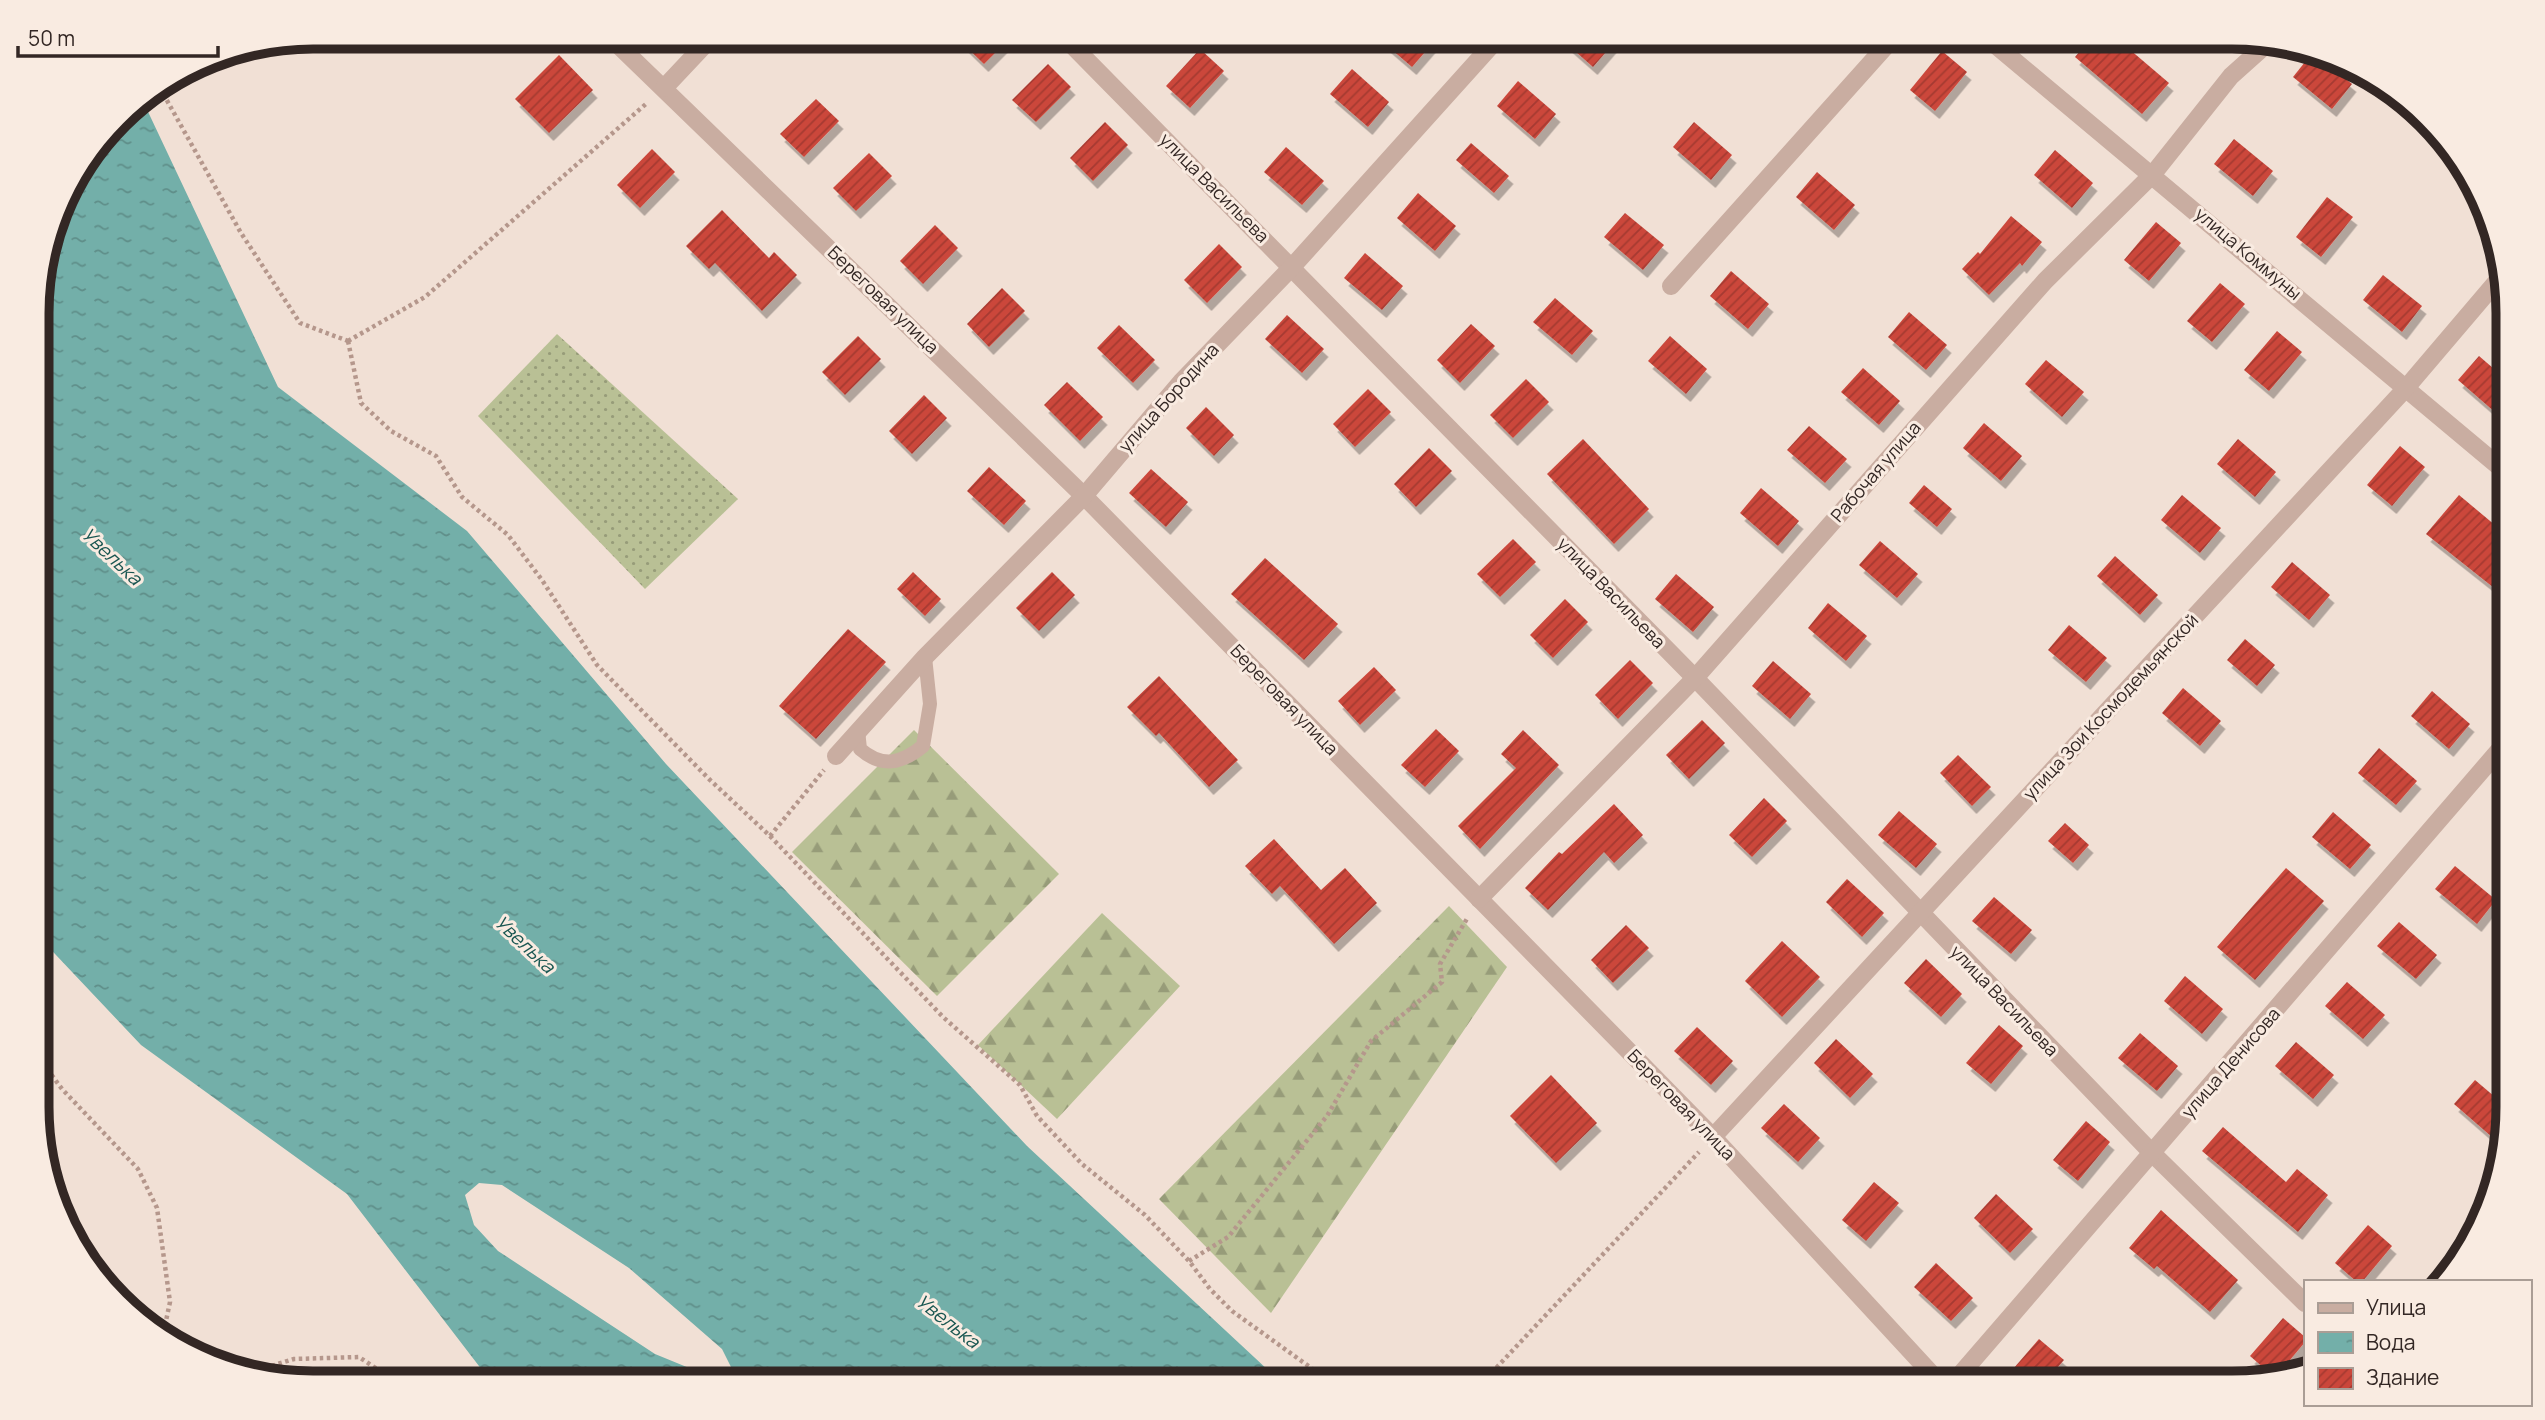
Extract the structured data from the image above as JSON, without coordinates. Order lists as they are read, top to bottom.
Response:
{
  "streets": {
    "street": [
      "улица Васильева",
      "улица Коммуны",
      "Береговая улица",
      "улица Бородина",
      "Рабочая улица",
      "улица Зои Космодемьянской",
      "улица Денисова"
    ]
  },
  "crossings": [
    ["улица Васильева", "улица Бородина"],
    ["улица Васильева", "Рабочая улица"],
    ["улица Васильева", "улица Зои Космодемьянской"],
    ["улица Васильева", "улица Денисова"],
    ["улица Коммуны", "Рабочая улица"],
    ["улица Коммуны", "улица Зои Космодемьянской"],
    ["Береговая улица", "улица Бородина"],
    ["Береговая улица", "Рабочая улица"],
    ["Береговая улица", "улица Зои Космодемьянской"]
  ],
  "water": ["Увелька"],
  "legend": ["Улица", "Вода", "Здание"],
  "scale_bar": "50 m"
}
